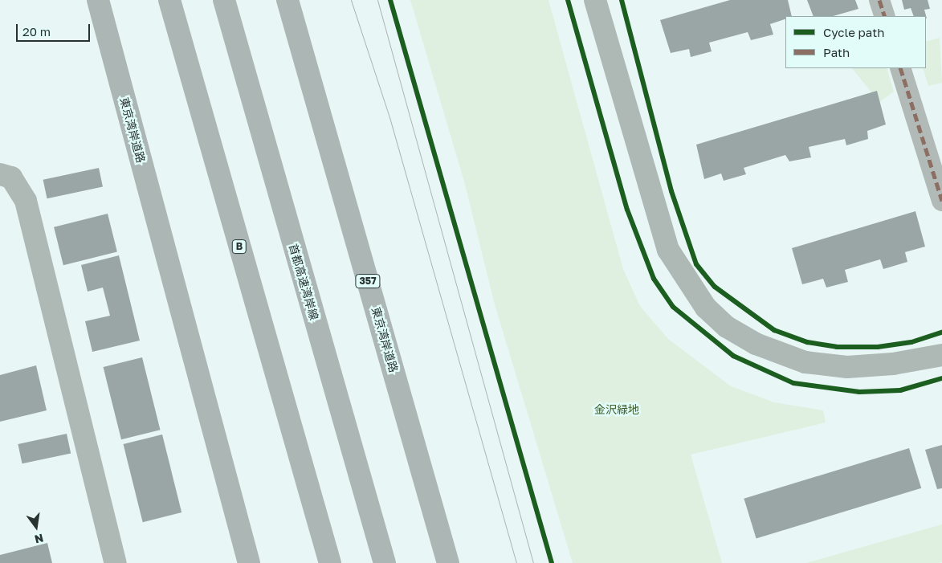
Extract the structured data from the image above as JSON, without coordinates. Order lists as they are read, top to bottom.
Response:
{
  "streets": {
    "highway": [
      "東京湾岸道路",
      "B",
      "357",
      "首都高速湾岸線"
    ]
  },
  "parks": ["金沢緑地"],
  "legend": ["Cycle path", "Path"],
  "scale_bar": "20 m",
  "north": "bottom"
}
